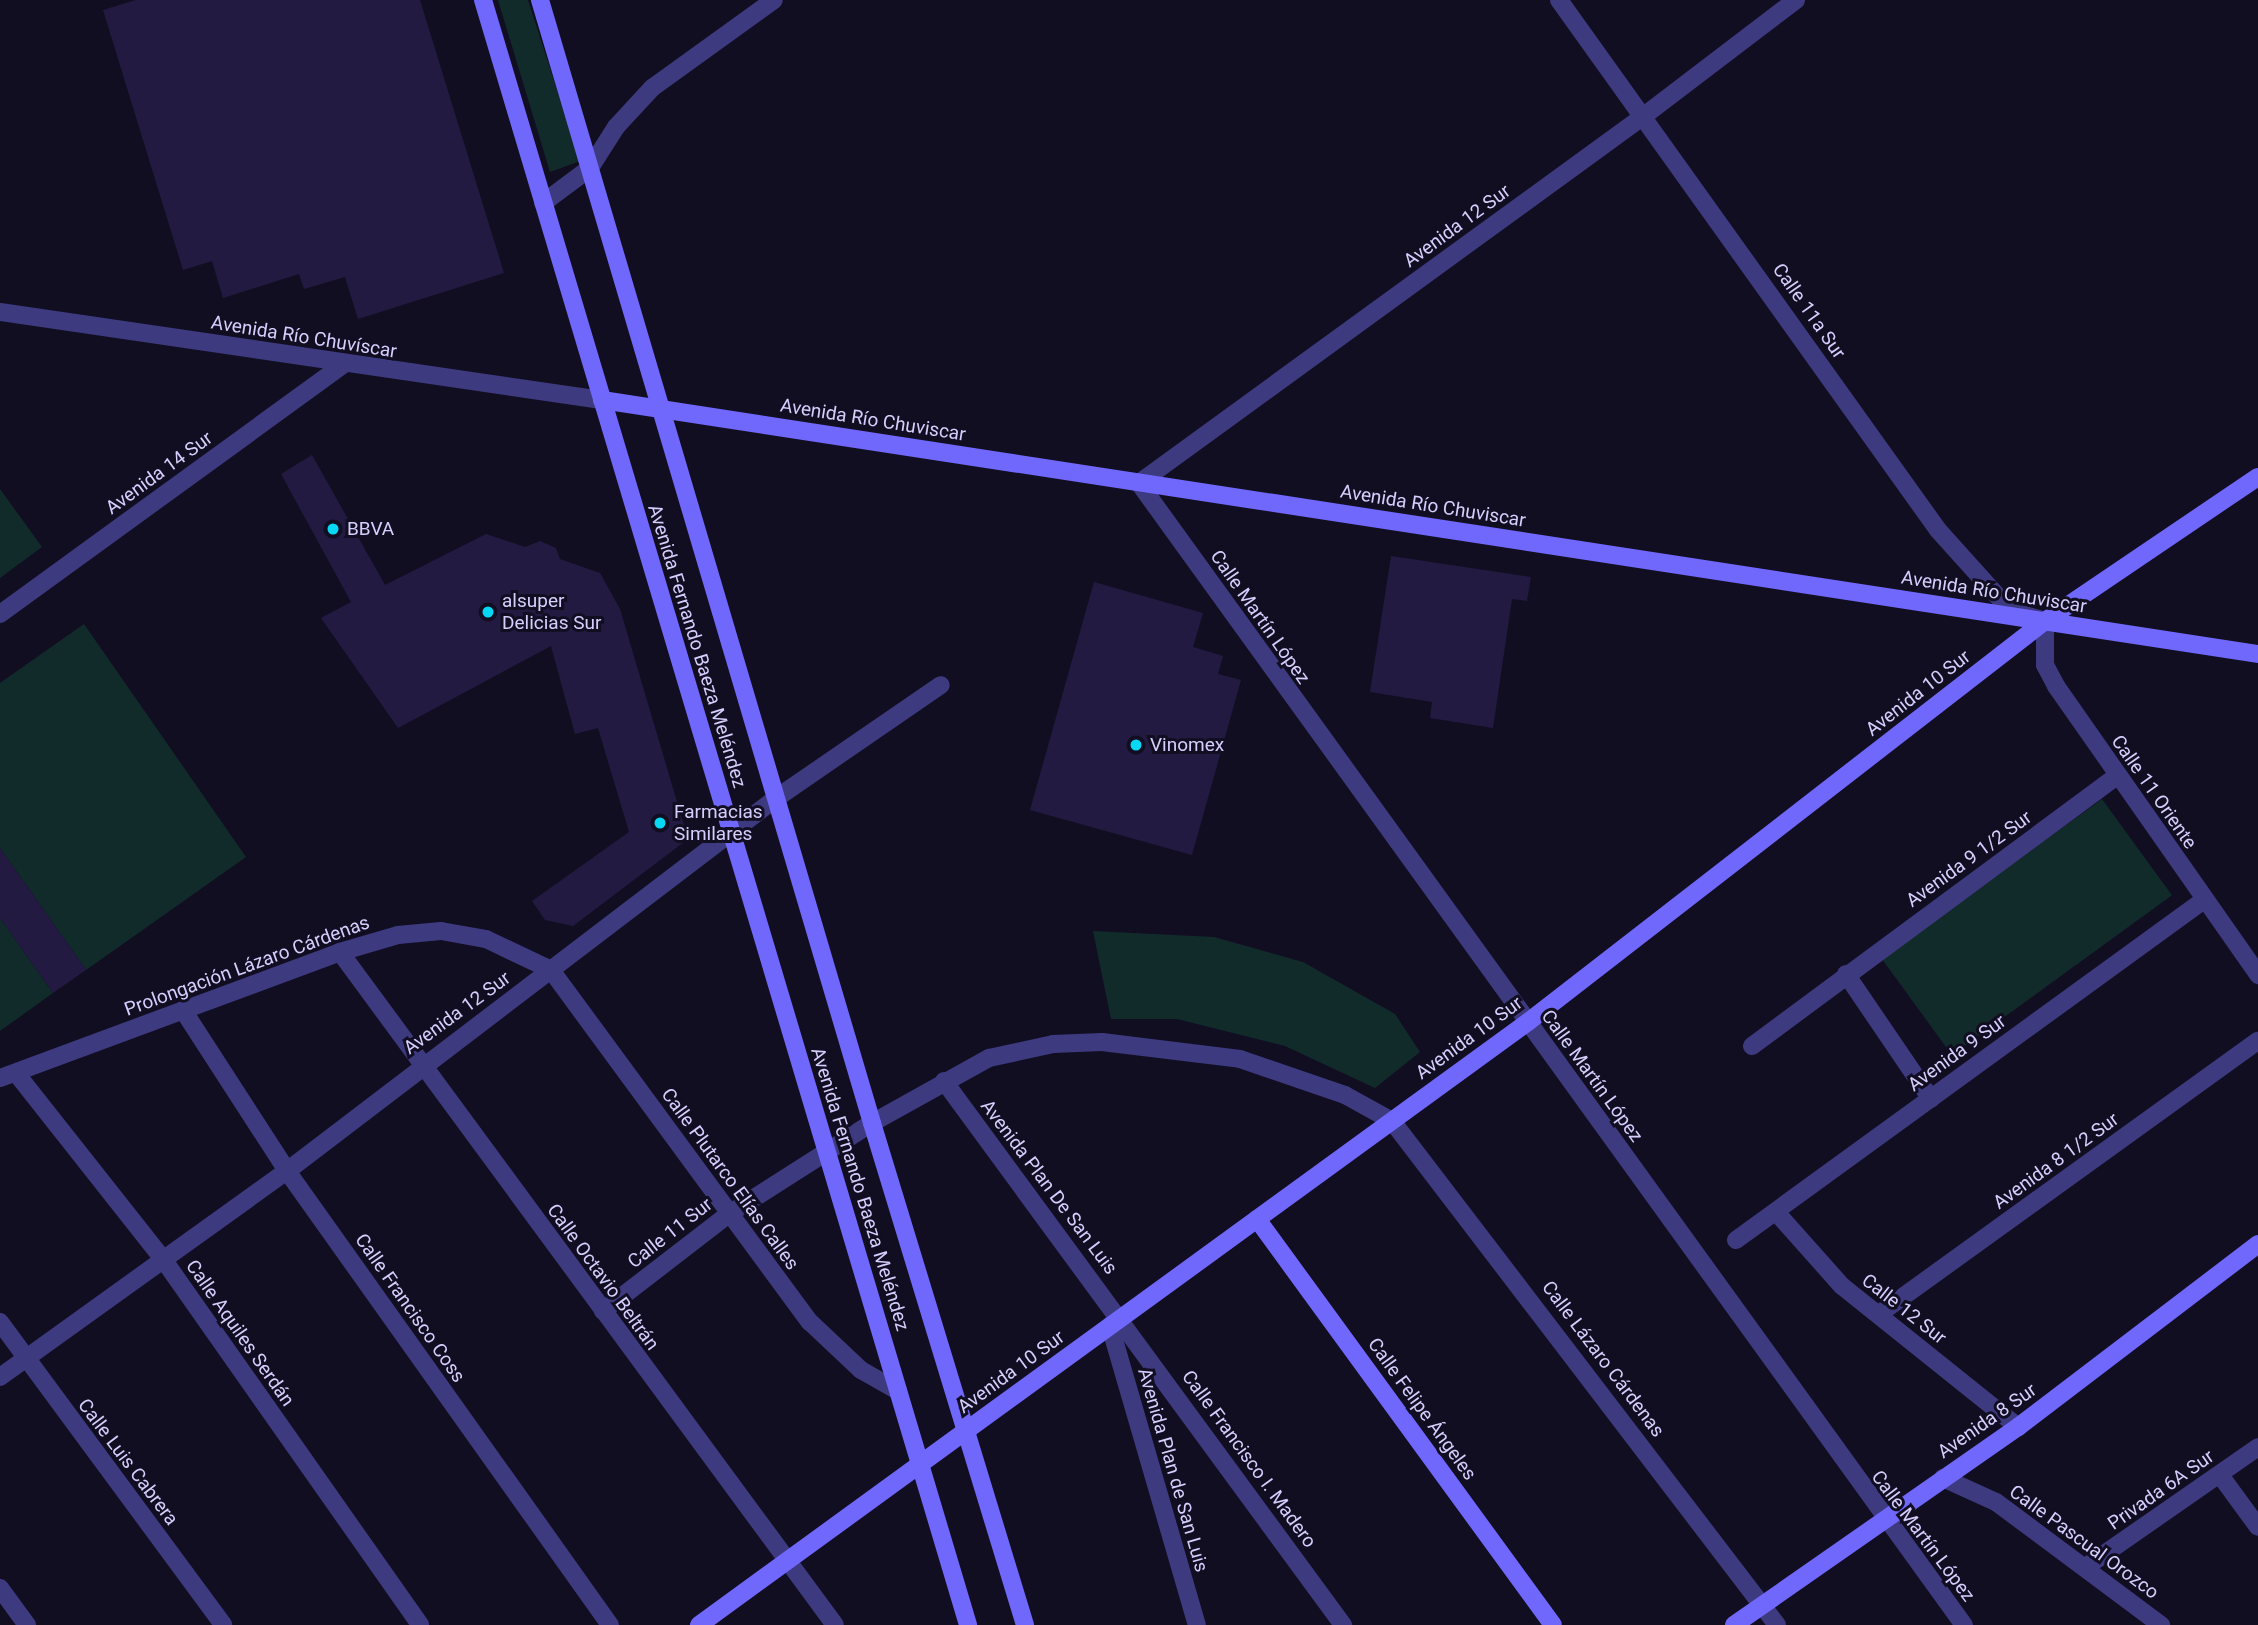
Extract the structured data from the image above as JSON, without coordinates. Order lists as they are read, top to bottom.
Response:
{
  "streets": {
    "main road": [
      "Avenida Río Chuviscar",
      "Avenida Fernando Baeza Meléndez",
      "Avenida 10 Sur",
      "Calle Felipe Ángeles",
      "Avenida 8 Sur"
    ],
    "street": [
      "Avenida 12 Sur",
      "Calle 11a Sur",
      "Avenida Río Chuvíscar",
      "Avenida 14 Sur",
      "Calle Martín López",
      "Calle 11 Oriente",
      "Avenida 9 1/2 Sur",
      "Prolongación Lázaro Cárdenas",
      "Avenida 9 Sur",
      "Avenida 8 1/2 Sur",
      "Calle Plutarco Elías Calles",
      "Avenida Plan De San Luis",
      "Calle 11 Sur",
      "Calle Octavio Beltrán",
      "Calle Francisco Coss",
      "Calle 12 Sur",
      "Calle Aquiles Serdán",
      "Calle Lázaro Cárdenas",
      "Calle Francisco I. Madero",
      "Calle Luis Cabrera",
      "Avenida Plan de San Luis",
      "Privada 6A Sur",
      "Calle Pascual Orozco"
    ]
  },
  "crossings": [
    ["Avenida 12 Sur", "Calle 11a Sur"],
    ["Avenida 12 Sur", "Avenida Río Chuviscar"],
    ["Avenida 12 Sur", "Calle Martín López"],
    ["Avenida 12 Sur", "Avenida Fernando Baeza Meléndez"],
    ["Avenida 12 Sur", "Prolongación Lázaro Cárdenas"],
    ["Avenida 12 Sur", "Calle Plutarco Elías Calles"],
    ["Avenida 12 Sur", "Calle Octavio Beltrán"],
    ["Avenida 12 Sur", "Calle Francisco Coss"],
    ["Avenida 12 Sur", "Calle Aquiles Serdán"],
    ["Avenida 12 Sur", "Calle Luis Cabrera"],
    ["Calle 11a Sur", "Avenida Río Chuviscar"],
    ["Calle 11a Sur", "Avenida 10 Sur"],
    ["Calle 11a Sur", "Calle 11 Oriente"],
    ["Avenida Río Chuvíscar", "Avenida Río Chuviscar"],
    ["Avenida Río Chuvíscar", "Avenida 14 Sur"],
    ["Avenida Río Chuvíscar", "Avenida Fernando Baeza Meléndez"],
    ["Avenida Río Chuviscar", "Calle Martín López"],
    ["Avenida Río Chuviscar", "Avenida Fernando Baeza Meléndez"],
    ["Avenida Río Chuviscar", "Avenida 10 Sur"],
    ["Avenida Río Chuviscar", "Calle 11 Oriente"],
    ["Calle Martín López", "Avenida 10 Sur"],
    ["Calle Martín López", "Avenida 8 Sur"],
    ["Avenida Fernando Baeza Meléndez", "Avenida 10 Sur"],
    ["Avenida Fernando Baeza Meléndez", "Calle Plutarco Elías Calles"],
    ["Avenida Fernando Baeza Meléndez", "Calle 11 Sur"],
    ["Avenida 10 Sur", "Calle 11 Oriente"],
    ["Avenida 10 Sur", "Avenida Plan De San Luis"],
    ["Avenida 10 Sur", "Calle Octavio Beltrán"],
    ["Avenida 10 Sur", "Calle Lázaro Cárdenas"],
    ["Avenida 10 Sur", "Calle Felipe Ángeles"],
    ["Avenida 10 Sur", "Calle Francisco I. Madero"],
    ["Avenida 10 Sur", "Avenida Plan de San Luis"],
    ["Calle 11 Oriente", "Avenida 9 1/2 Sur"],
    ["Calle 11 Oriente", "Avenida 9 Sur"],
    ["Prolongación Lázaro Cárdenas", "Calle Plutarco Elías Calles"],
    ["Prolongación Lázaro Cárdenas", "Calle Octavio Beltrán"],
    ["Prolongación Lázaro Cárdenas", "Calle Francisco Coss"],
    ["Prolongación Lázaro Cárdenas", "Calle Aquiles Serdán"],
    ["Avenida 9 Sur", "Calle 12 Sur"],
    ["Avenida 8 1/2 Sur", "Calle 12 Sur"],
    ["Calle Plutarco Elías Calles", "Calle 11 Sur"],
    ["Avenida Plan De San Luis", "Calle 11 Sur"],
    ["Avenida Plan De San Luis", "Calle Francisco I. Madero"],
    ["Avenida Plan De San Luis", "Avenida Plan de San Luis"],
    ["Calle 11 Sur", "Calle Octavio Beltrán"],
    ["Calle 12 Sur", "Avenida 8 Sur"],
    ["Calle Lázaro Cárdenas", "Avenida 8 Sur"],
    ["Avenida 8 Sur", "Calle Pascual Orozco"],
    ["Calle Francisco I. Madero", "Avenida Plan de San Luis"],
    ["Privada 6A Sur", "Calle Pascual Orozco"]
  ],
  "places": [
    "BBVA",
    "alsuper Delicias Sur",
    "Vinomex",
    "Farmacias Similares"
  ]
}
